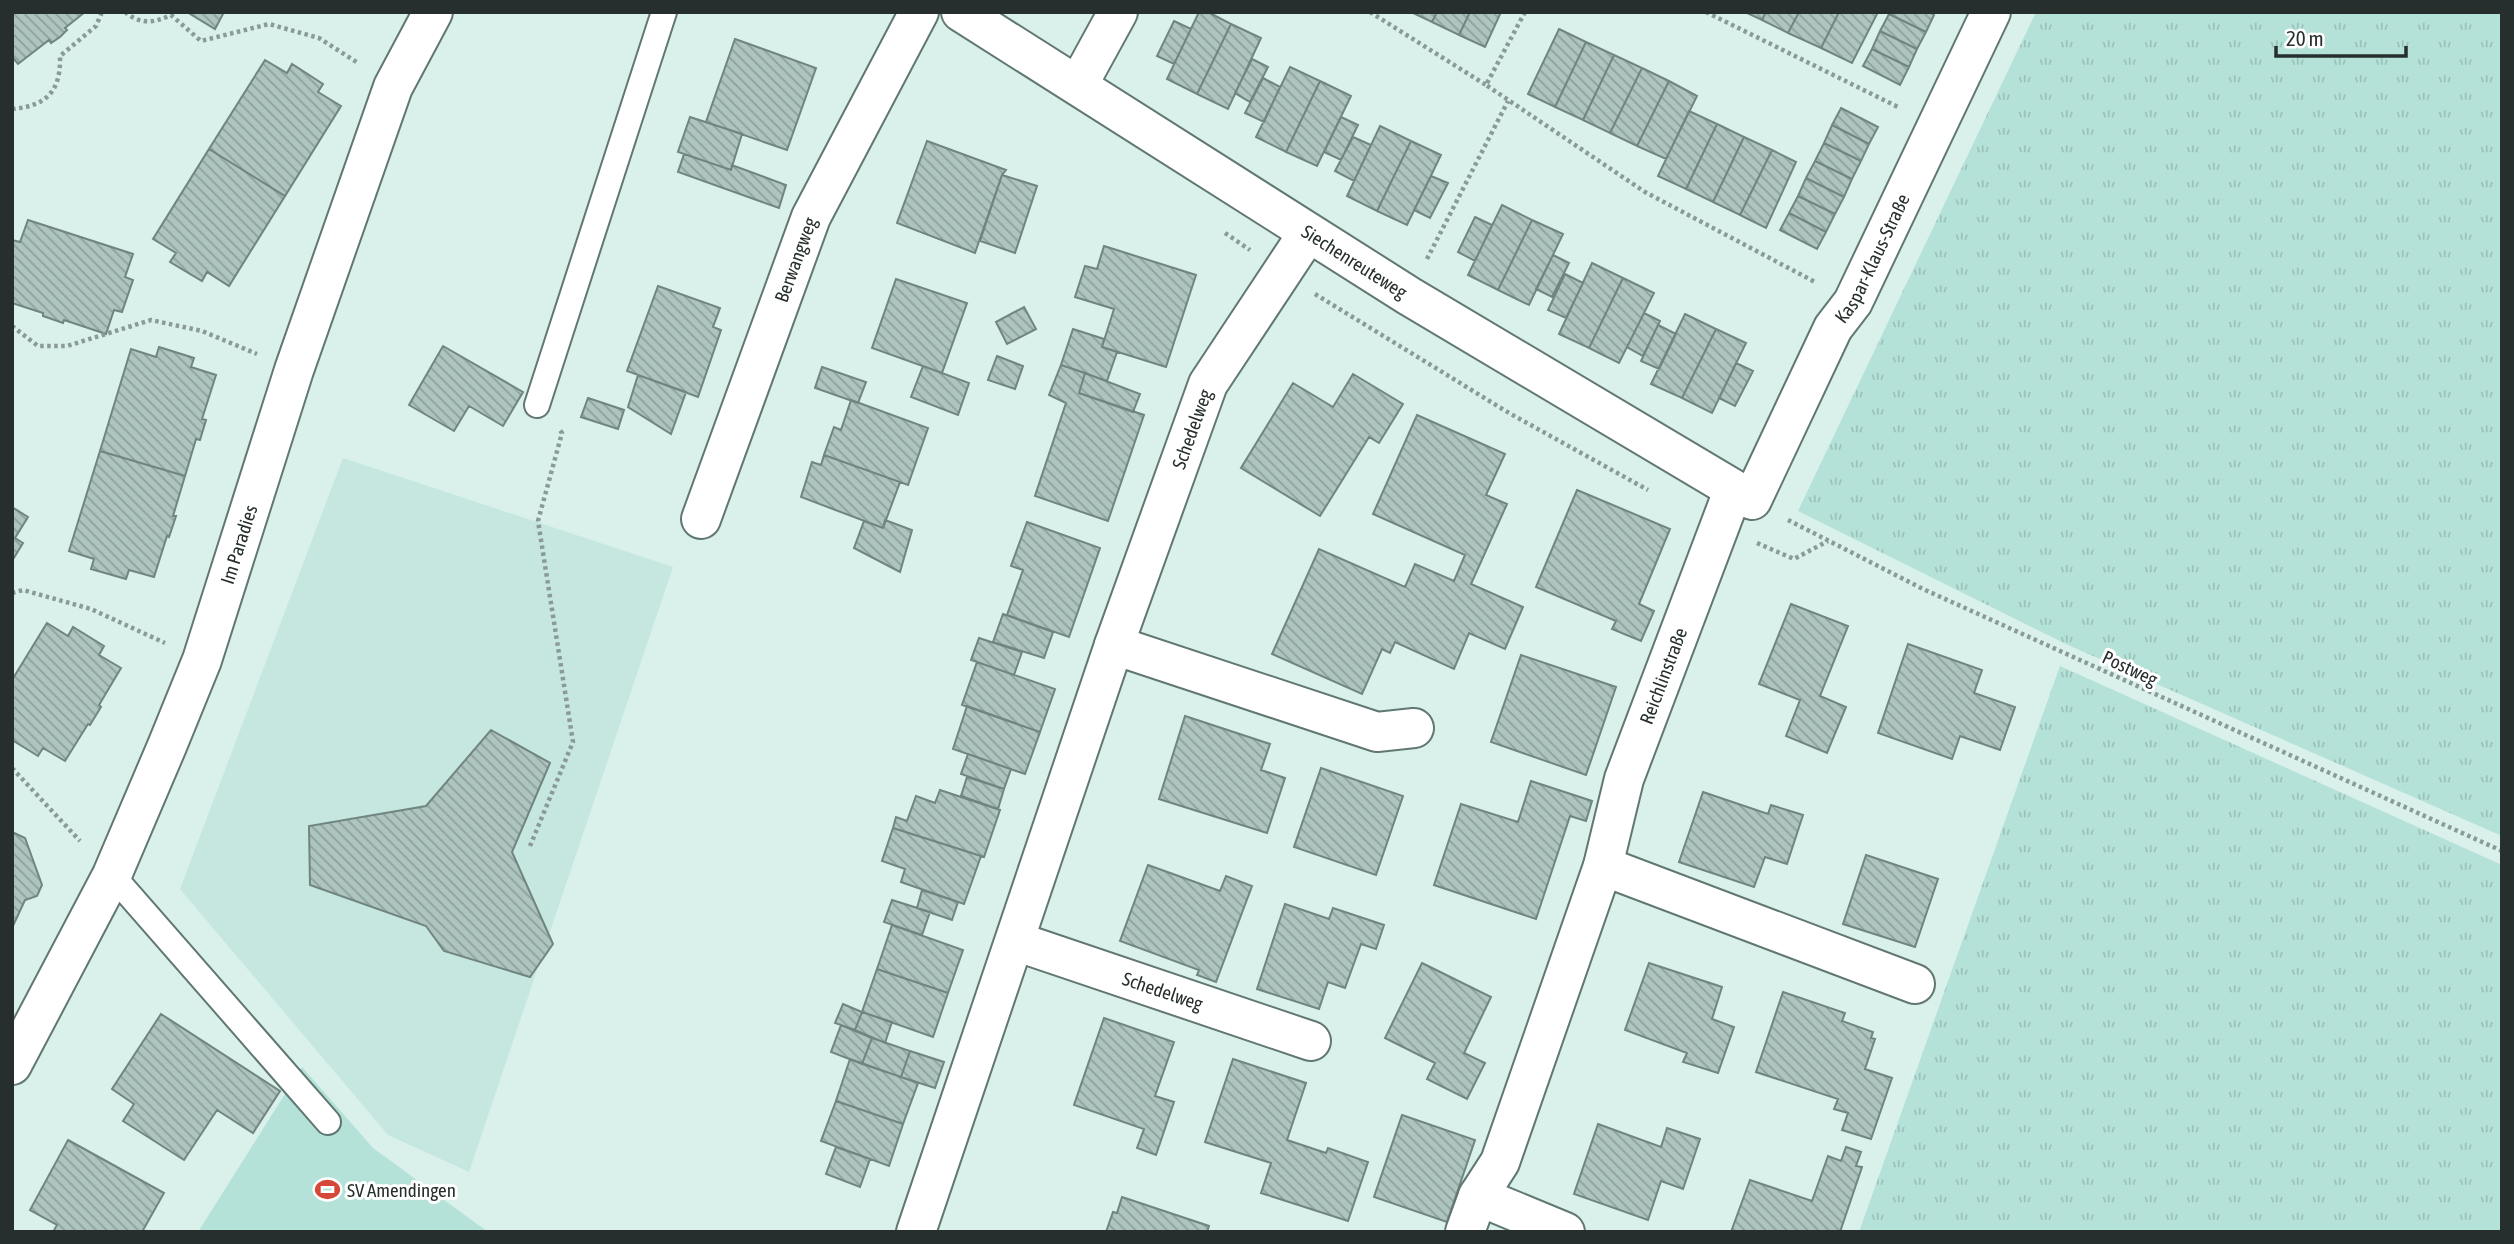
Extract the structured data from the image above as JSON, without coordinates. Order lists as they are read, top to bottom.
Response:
{
  "streets": {
    "street": [
      "Kaspar-Klaus-Straße",
      "Berwangweg",
      "Siechenreuteweg",
      "Schedelweg",
      "Im Paradies",
      "Reichlinstraße"
    ],
    "path": ["Postweg"]
  },
  "crossings": [
    ["Kaspar-Klaus-Straße", "Siechenreuteweg"],
    ["Kaspar-Klaus-Straße", "Postweg"],
    ["Kaspar-Klaus-Straße", "Reichlinstraße"],
    ["Siechenreuteweg", "Schedelweg"],
    ["Siechenreuteweg", "Postweg"],
    ["Siechenreuteweg", "Reichlinstraße"],
    ["Postweg", "Reichlinstraße"]
  ],
  "places": {
    "sports": ["SV Amendingen"]
  },
  "scale_bar": "20 m"
}
